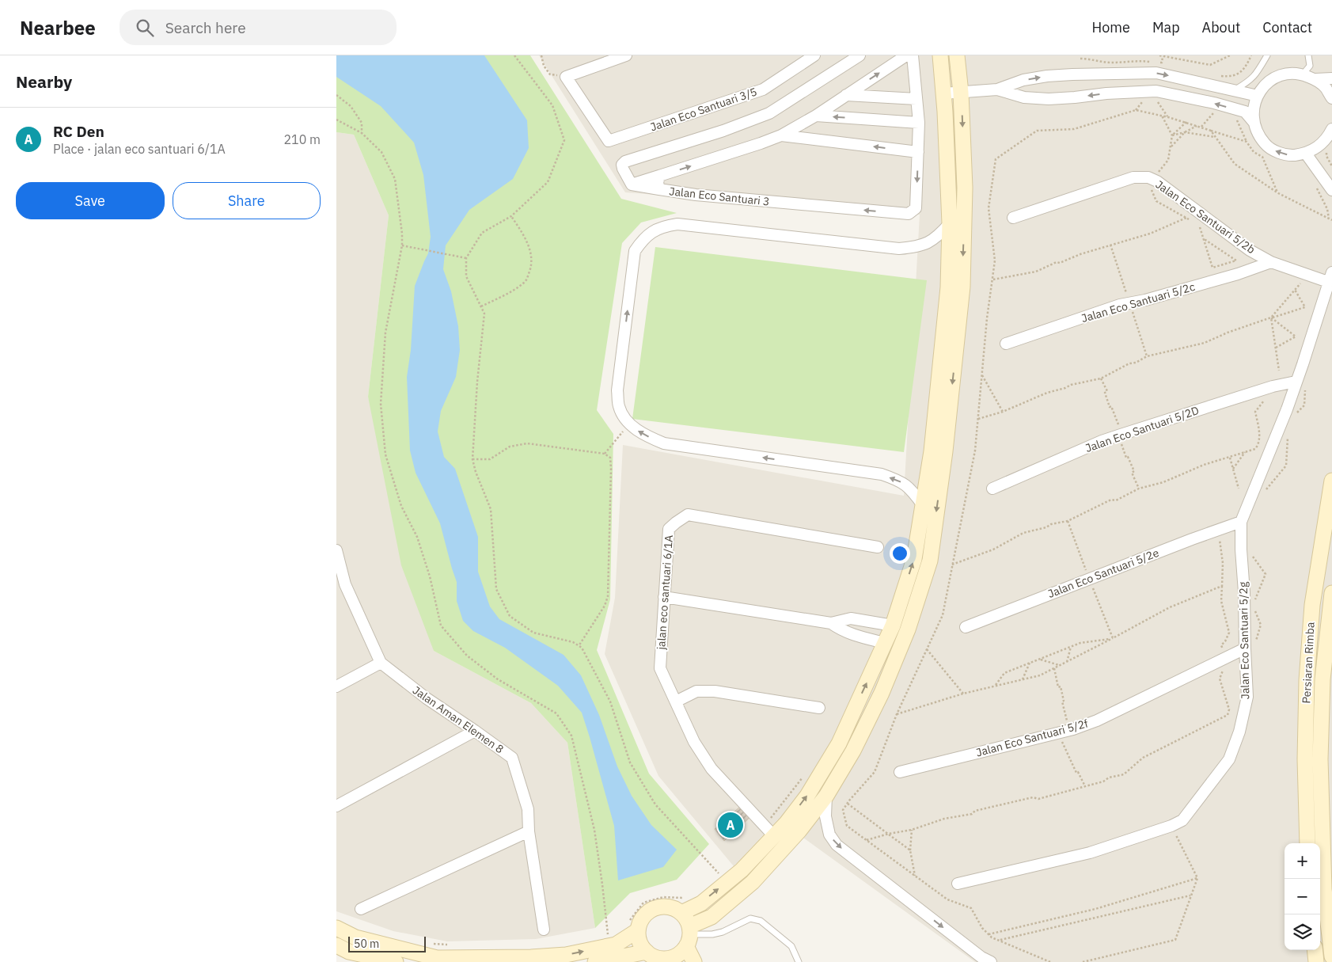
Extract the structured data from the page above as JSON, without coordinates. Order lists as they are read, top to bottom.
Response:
{
  "streets": {
    "street": [
      "Jalan Eco Santuari 3/5",
      "Jalan Eco Santuari 3",
      "Jalan Eco Santuari 5/2b",
      "Jalan Eco Santuari 5/2c",
      "Jalan Eco Santuari 5/2D",
      "Jalan Eco Santuari 5/2e",
      "jalan eco santuari 6/1A",
      "Jalan Eco Santuari 5/2g",
      "Persiaran Rimba",
      "Jalan Aman Elemen 8",
      "Jalan Eco Santuari 5/2f"
    ]
  },
  "crossings": [
    ["Jalan Eco Santuari 5/2b", "Jalan Eco Santuari 5/2c"],
    ["Jalan Eco Santuari 5/2b", "Jalan Eco Santuari 5/2g"],
    ["Jalan Eco Santuari 5/2D", "Jalan Eco Santuari 5/2g"],
    ["Jalan Eco Santuari 5/2e", "Jalan Eco Santuari 5/2g"],
    ["Jalan Eco Santuari 5/2g", "Jalan Eco Santuari 5/2f"]
  ],
  "scale_bar": "50 m",
  "page": {
    "header": "Nearbee",
    "search": "Search here",
    "nav": [
      "Home",
      "Map",
      "About",
      "Contact"
    ],
    "heading": "Nearby",
    "list": [
      {
        "mark": "A",
        "name": "RC Den",
        "note": "Place · jalan eco santuari 6/1A",
        "value": "210 m"
      }
    ],
    "buttons": ["Save", "Share"],
    "pins": "A",
    "map_buttons": ["+", "−"],
    "scale": "50 m"
  }
}
